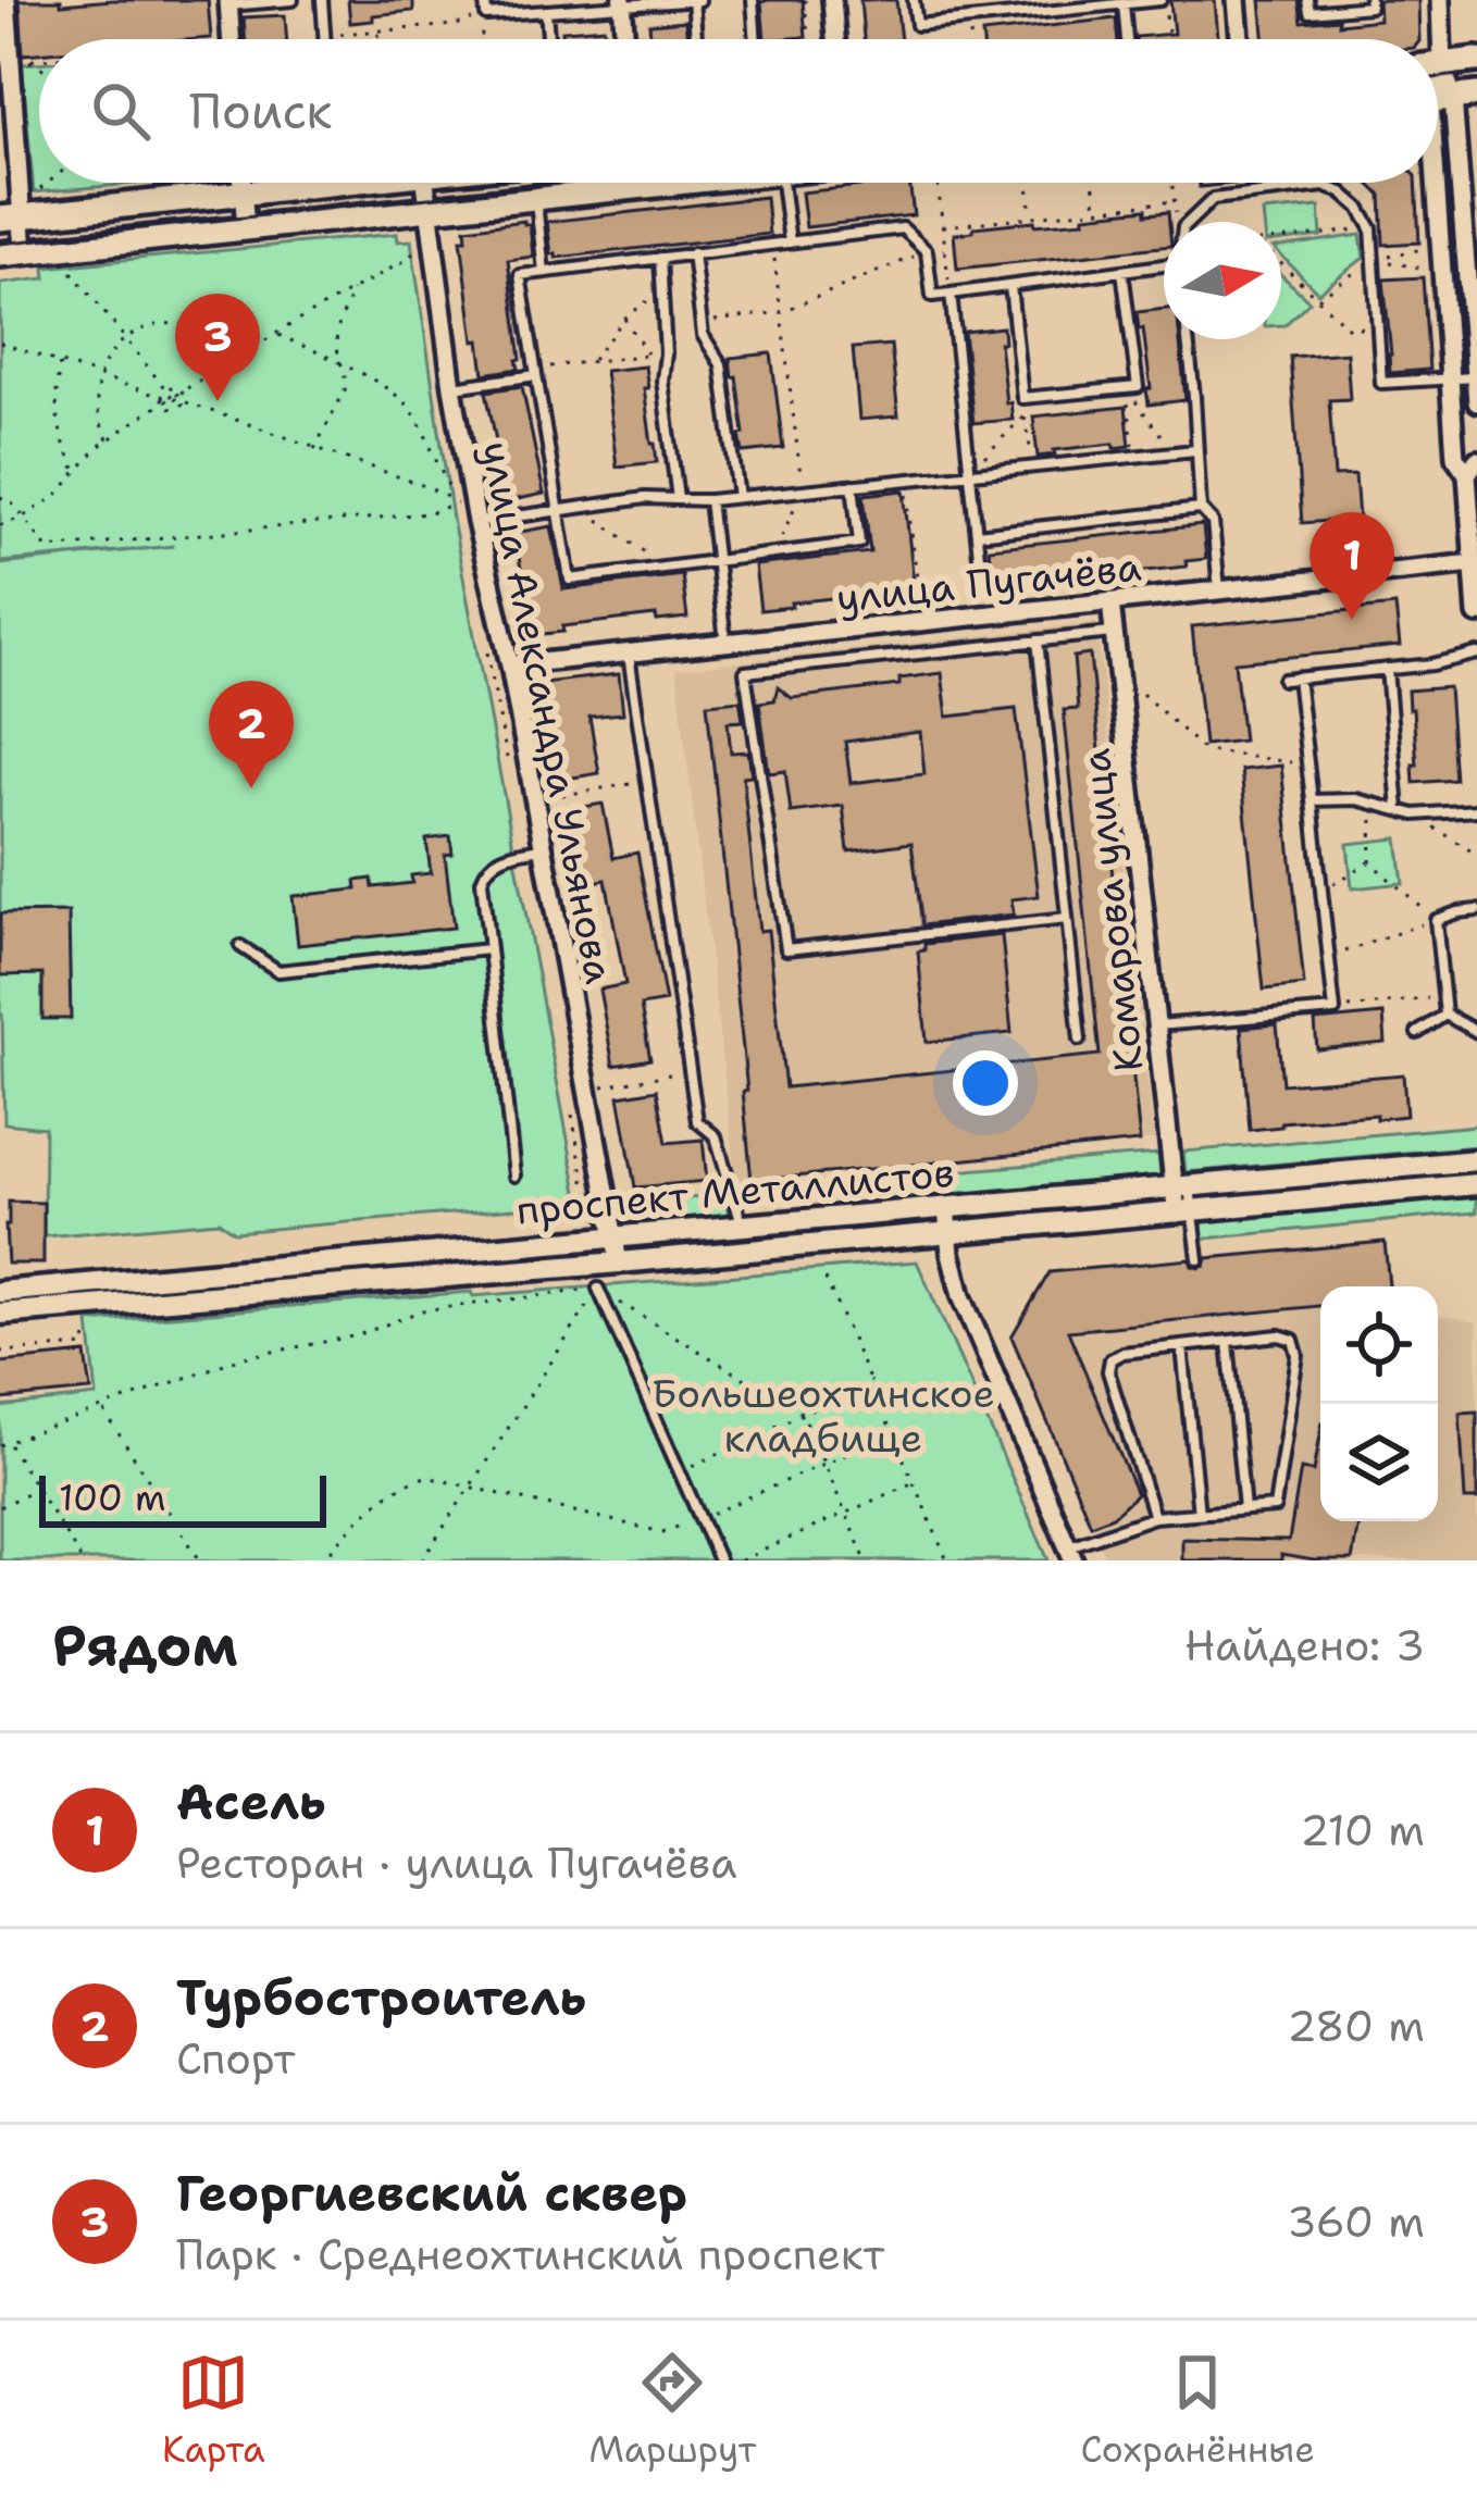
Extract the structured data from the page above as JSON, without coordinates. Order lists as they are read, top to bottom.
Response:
{
  "streets": {
    "street": [
      "улица Пугачёва",
      "улица Александра Ульянова",
      "Комарова улица",
      "проспект Металлистов"
    ]
  },
  "crossings": [
    ["улица Пугачёва", "улица Александра Ульянова"],
    ["улица Пугачёва", "Комарова улица"],
    ["улица Александра Ульянова", "проспект Металлистов"],
    ["Комарова улица", "проспект Металлистов"]
  ],
  "parks": ["Большеохтинское кладбище"],
  "scale_bar": "100 m",
  "north": "right",
  "page": {
    "search": "Поиск",
    "pins": ["3", "1", "2"],
    "scale": "100 m",
    "heading": ["Рядом", "Найдено: 3"],
    "list": [
      {
        "mark": "1",
        "name": "Асель",
        "note": "Ресторан · улица Пугачёва",
        "value": "210 m"
      },
      {
        "mark": "2",
        "name": "Турбостроитель",
        "note": "Спорт",
        "value": "280 m"
      },
      {
        "mark": "3",
        "name": "Георгиевский сквер",
        "note": "Парк · Среднеохтинский проспект",
        "value": "360 m"
      }
    ],
    "nav": ["Карта", "Маршрут", "Сохранённые"]
  }
}
